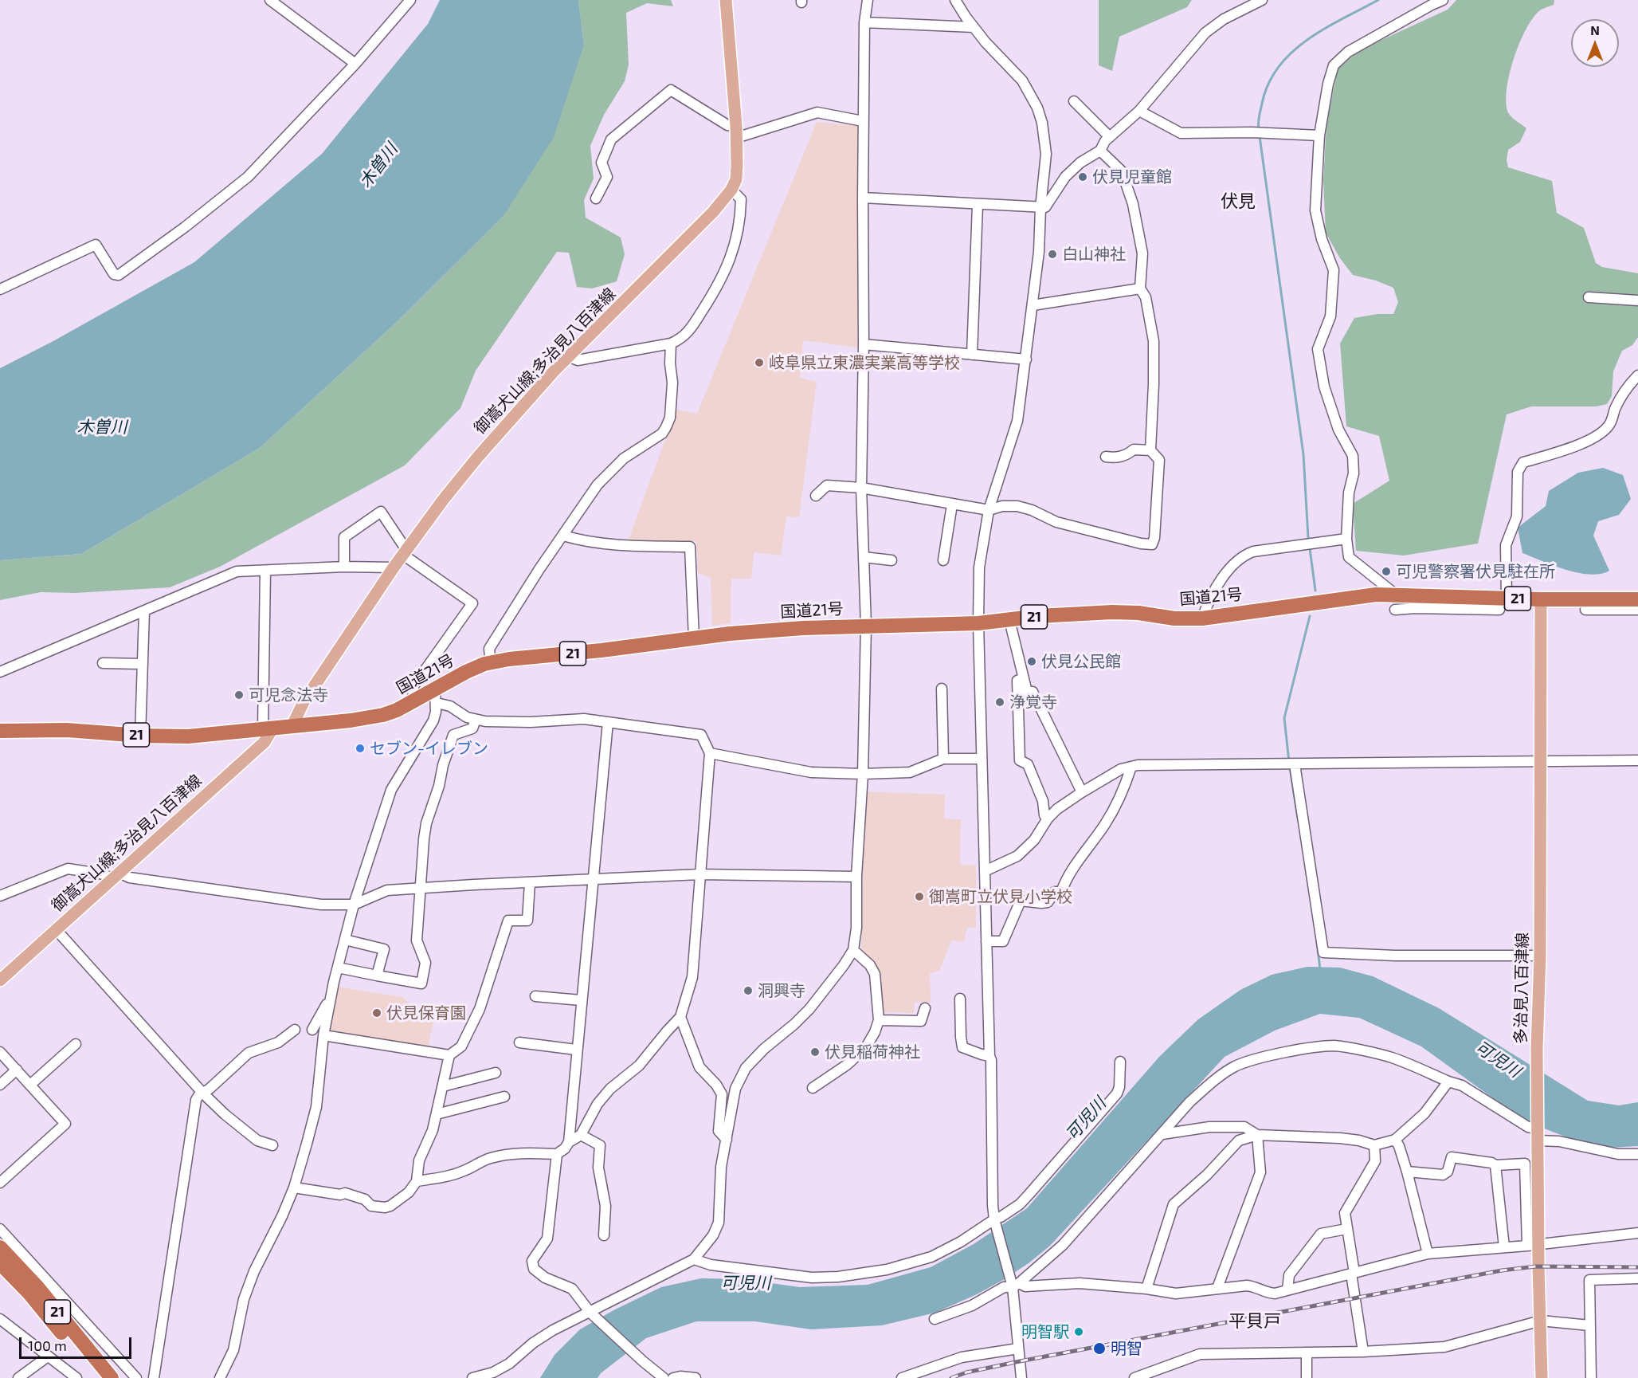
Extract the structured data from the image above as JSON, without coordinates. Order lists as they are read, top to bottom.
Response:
{
  "streets": {
    "highway": ["国道21号", "21"],
    "main road": ["御嵩犬山線;多治見八百津線", "多治見八百津線"]
  },
  "crossings": [
    ["御嵩犬山線;多治見八百津線", "国道21号"],
    ["国道21号", "多治見八百津線"]
  ],
  "districts": ["伏見", "平貝戸"],
  "water": ["木曽川", "可児川"],
  "places": [
    "伏見児童館",
    "白山神社",
    "岐阜県立東濃実業高等学校",
    "可児警察署伏見駐在所",
    "伏見公民館",
    "可児念法寺",
    "浄覚寺",
    "セブン-イレブン",
    "御嵩町立伏見小学校",
    "洞興寺",
    "伏見保育園",
    "伏見稲荷神社",
    "明智駅",
    "明智"
  ],
  "scale_bar": "100 m",
  "north": "top"
}
